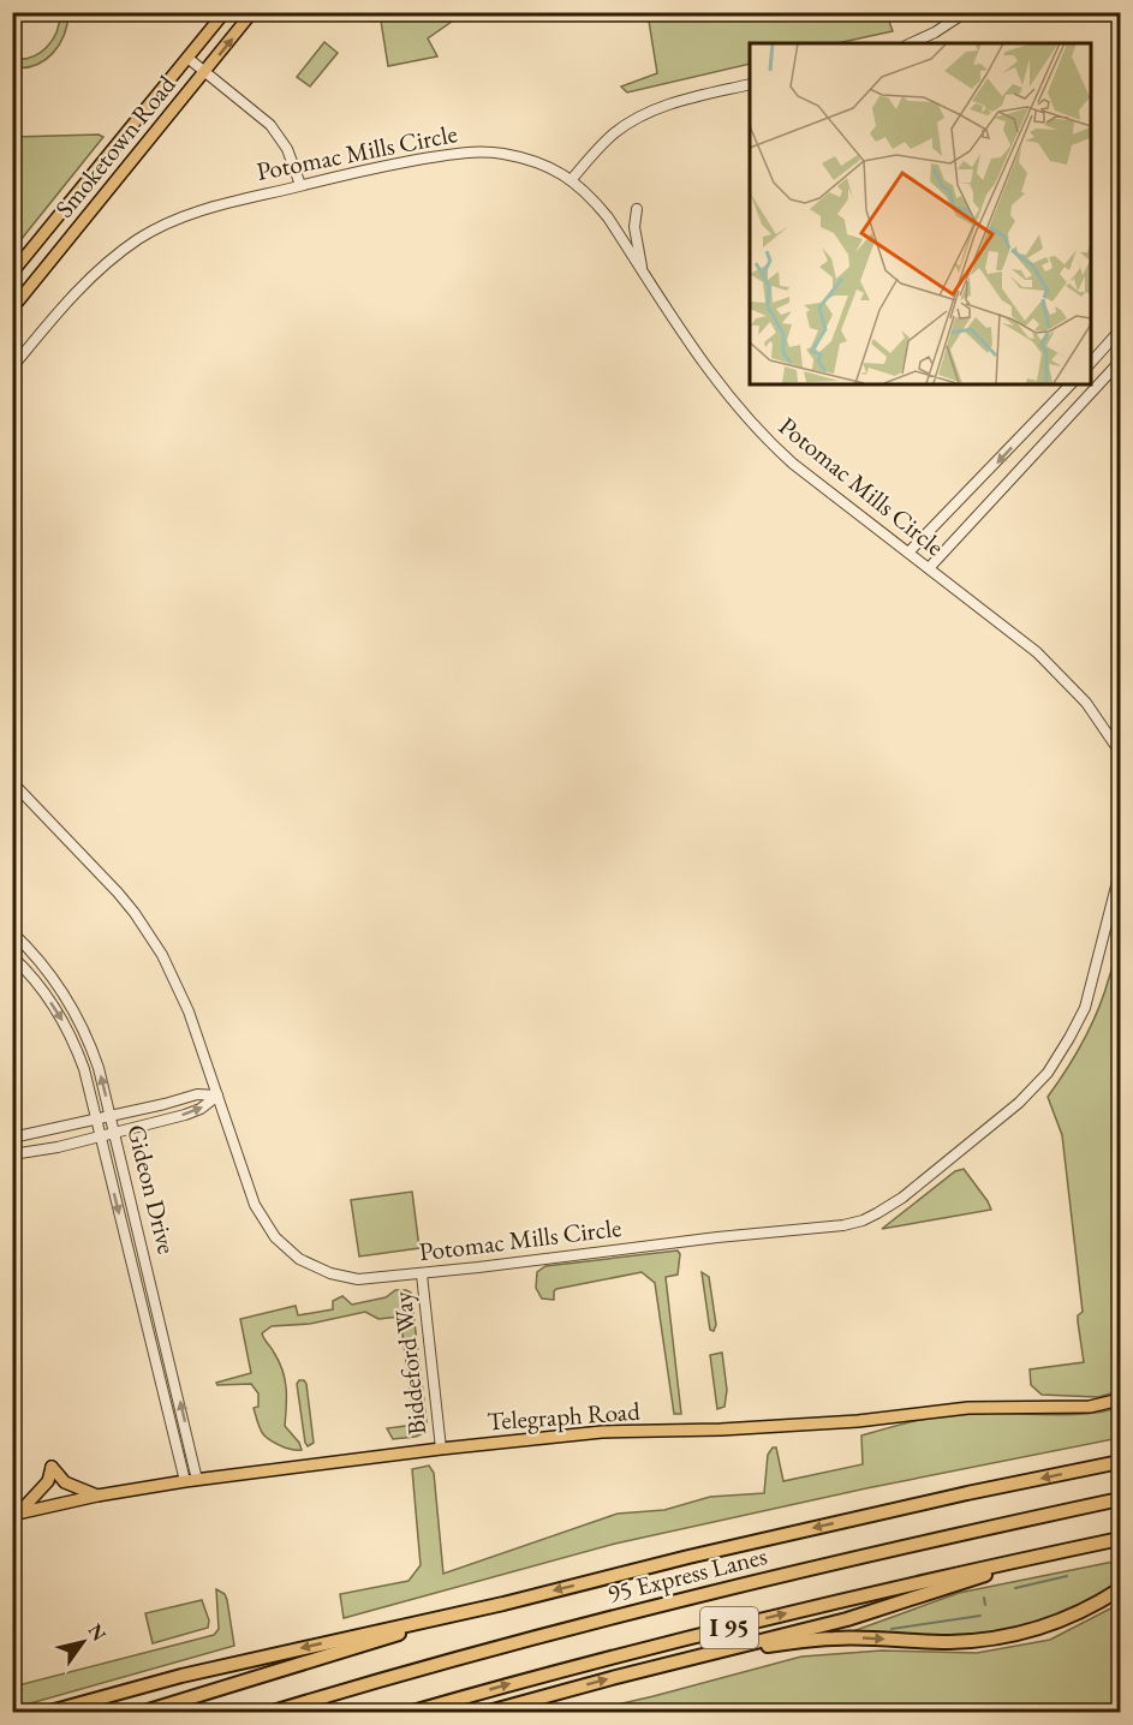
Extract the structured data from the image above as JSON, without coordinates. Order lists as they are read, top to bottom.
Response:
{
  "streets": {
    "highway": ["95 Express Lanes", "I 95"],
    "main road": ["Smoketown Road", "Telegraph Road"],
    "street": ["Potomac Mills Circle", "Gideon Drive", "Biddeford Way"]
  },
  "crossings": [
    ["Potomac Mills Circle", "Biddeford Way"],
    ["Gideon Drive", "Telegraph Road"],
    ["Biddeford Way", "Telegraph Road"]
  ],
  "north": "top right"
}
